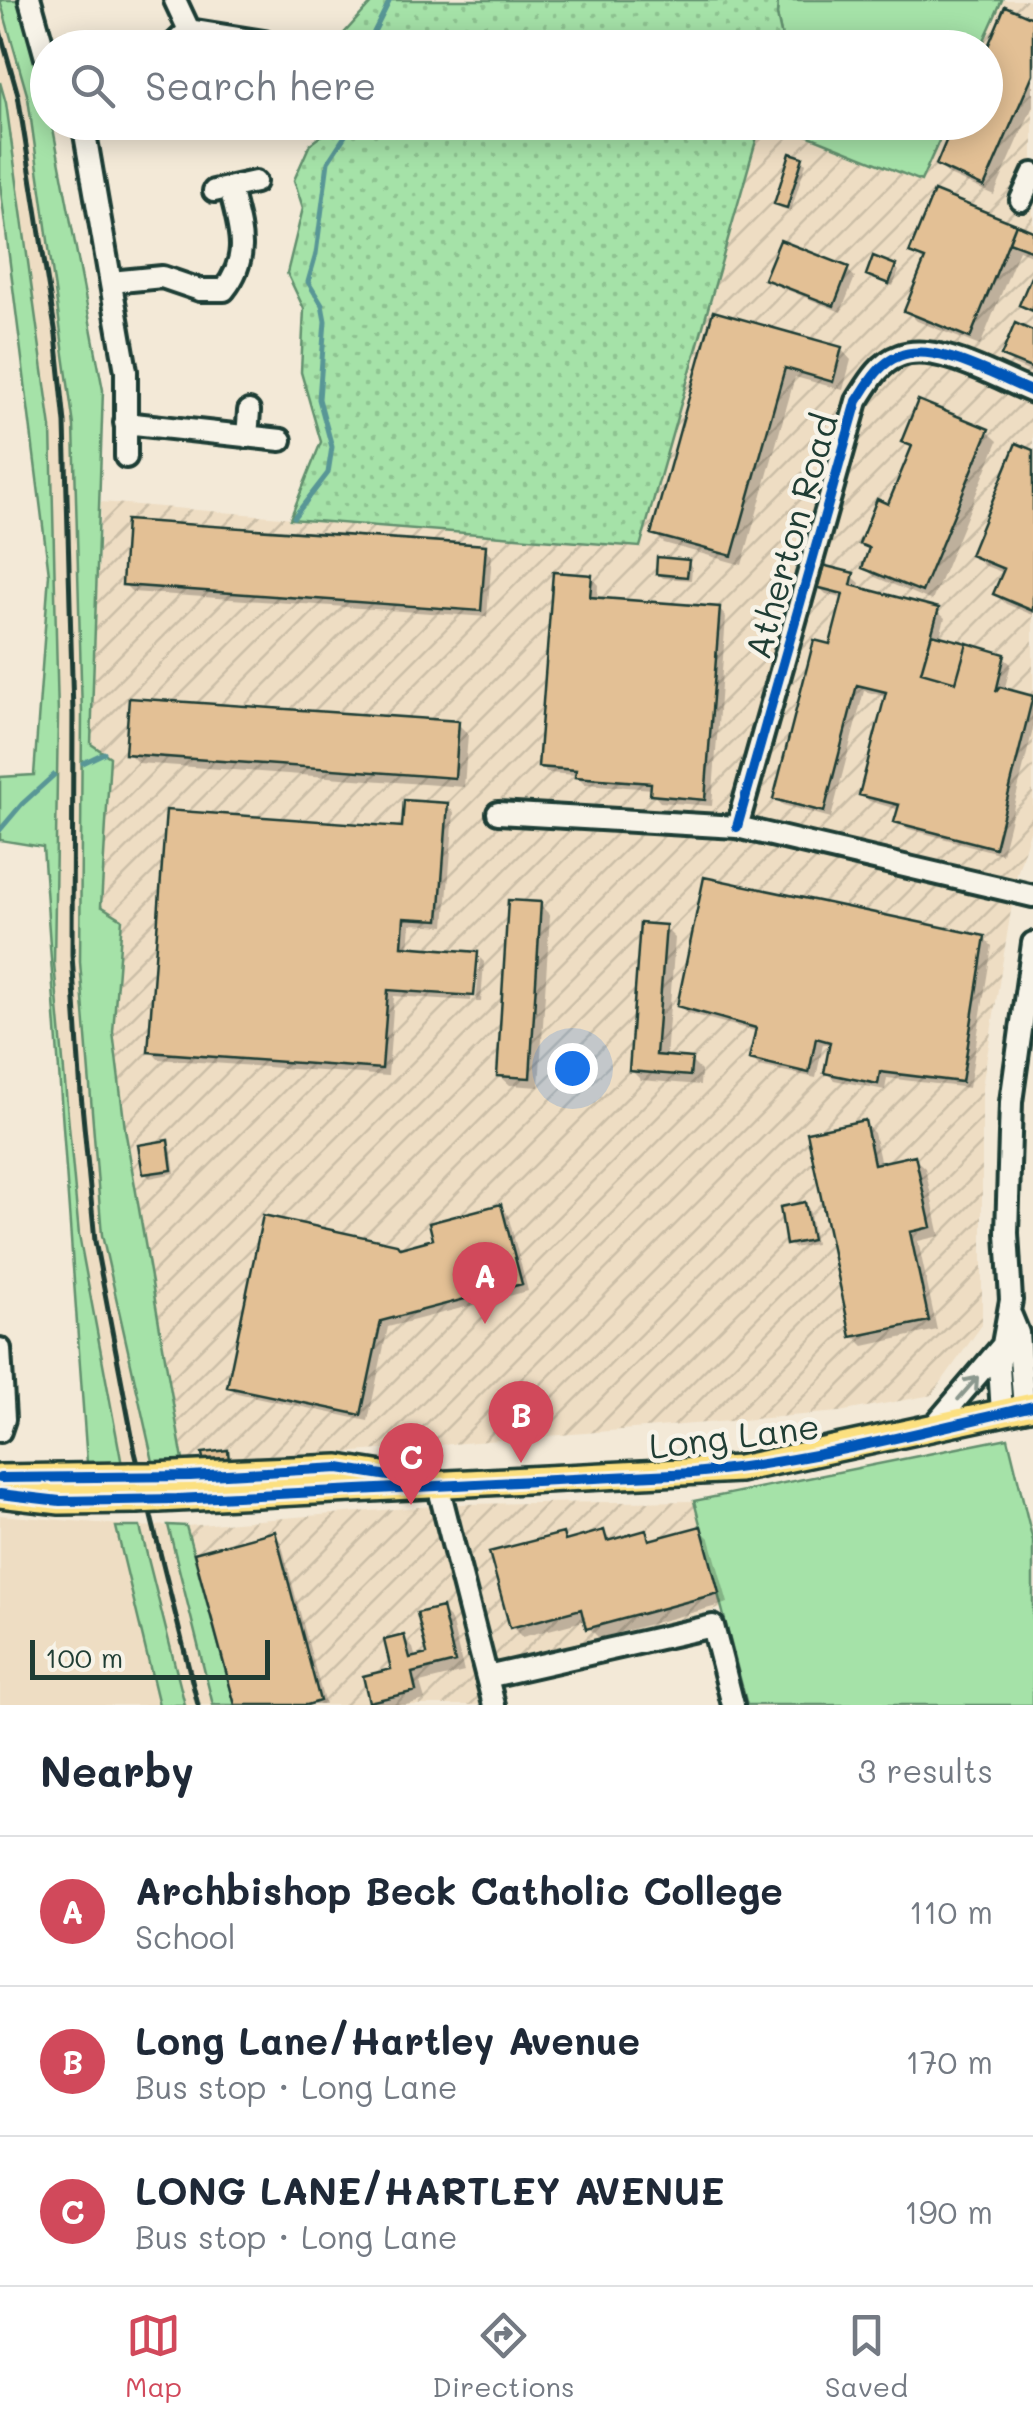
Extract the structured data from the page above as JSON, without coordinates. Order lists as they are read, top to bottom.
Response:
{
  "streets": {
    "main road": ["Long Lane"],
    "street": ["Atherton Road"]
  },
  "scale_bar": "100 m",
  "page": {
    "search": "Search here",
    "pins": ["A", "B", "C"],
    "scale": "100 m",
    "heading": ["Nearby", "3 results"],
    "list": [
      {
        "mark": "A",
        "name": "Archbishop Beck Catholic College",
        "note": "School",
        "value": "110 m"
      },
      {
        "mark": "B",
        "name": "Long Lane/Hartley Avenue",
        "note": "Bus stop · Long Lane",
        "value": "170 m"
      },
      {
        "mark": "C",
        "name": "LONG LANE/HARTLEY AVENUE",
        "note": "Bus stop · Long Lane",
        "value": "190 m"
      }
    ],
    "nav": ["Map", "Directions", "Saved"]
  }
}
